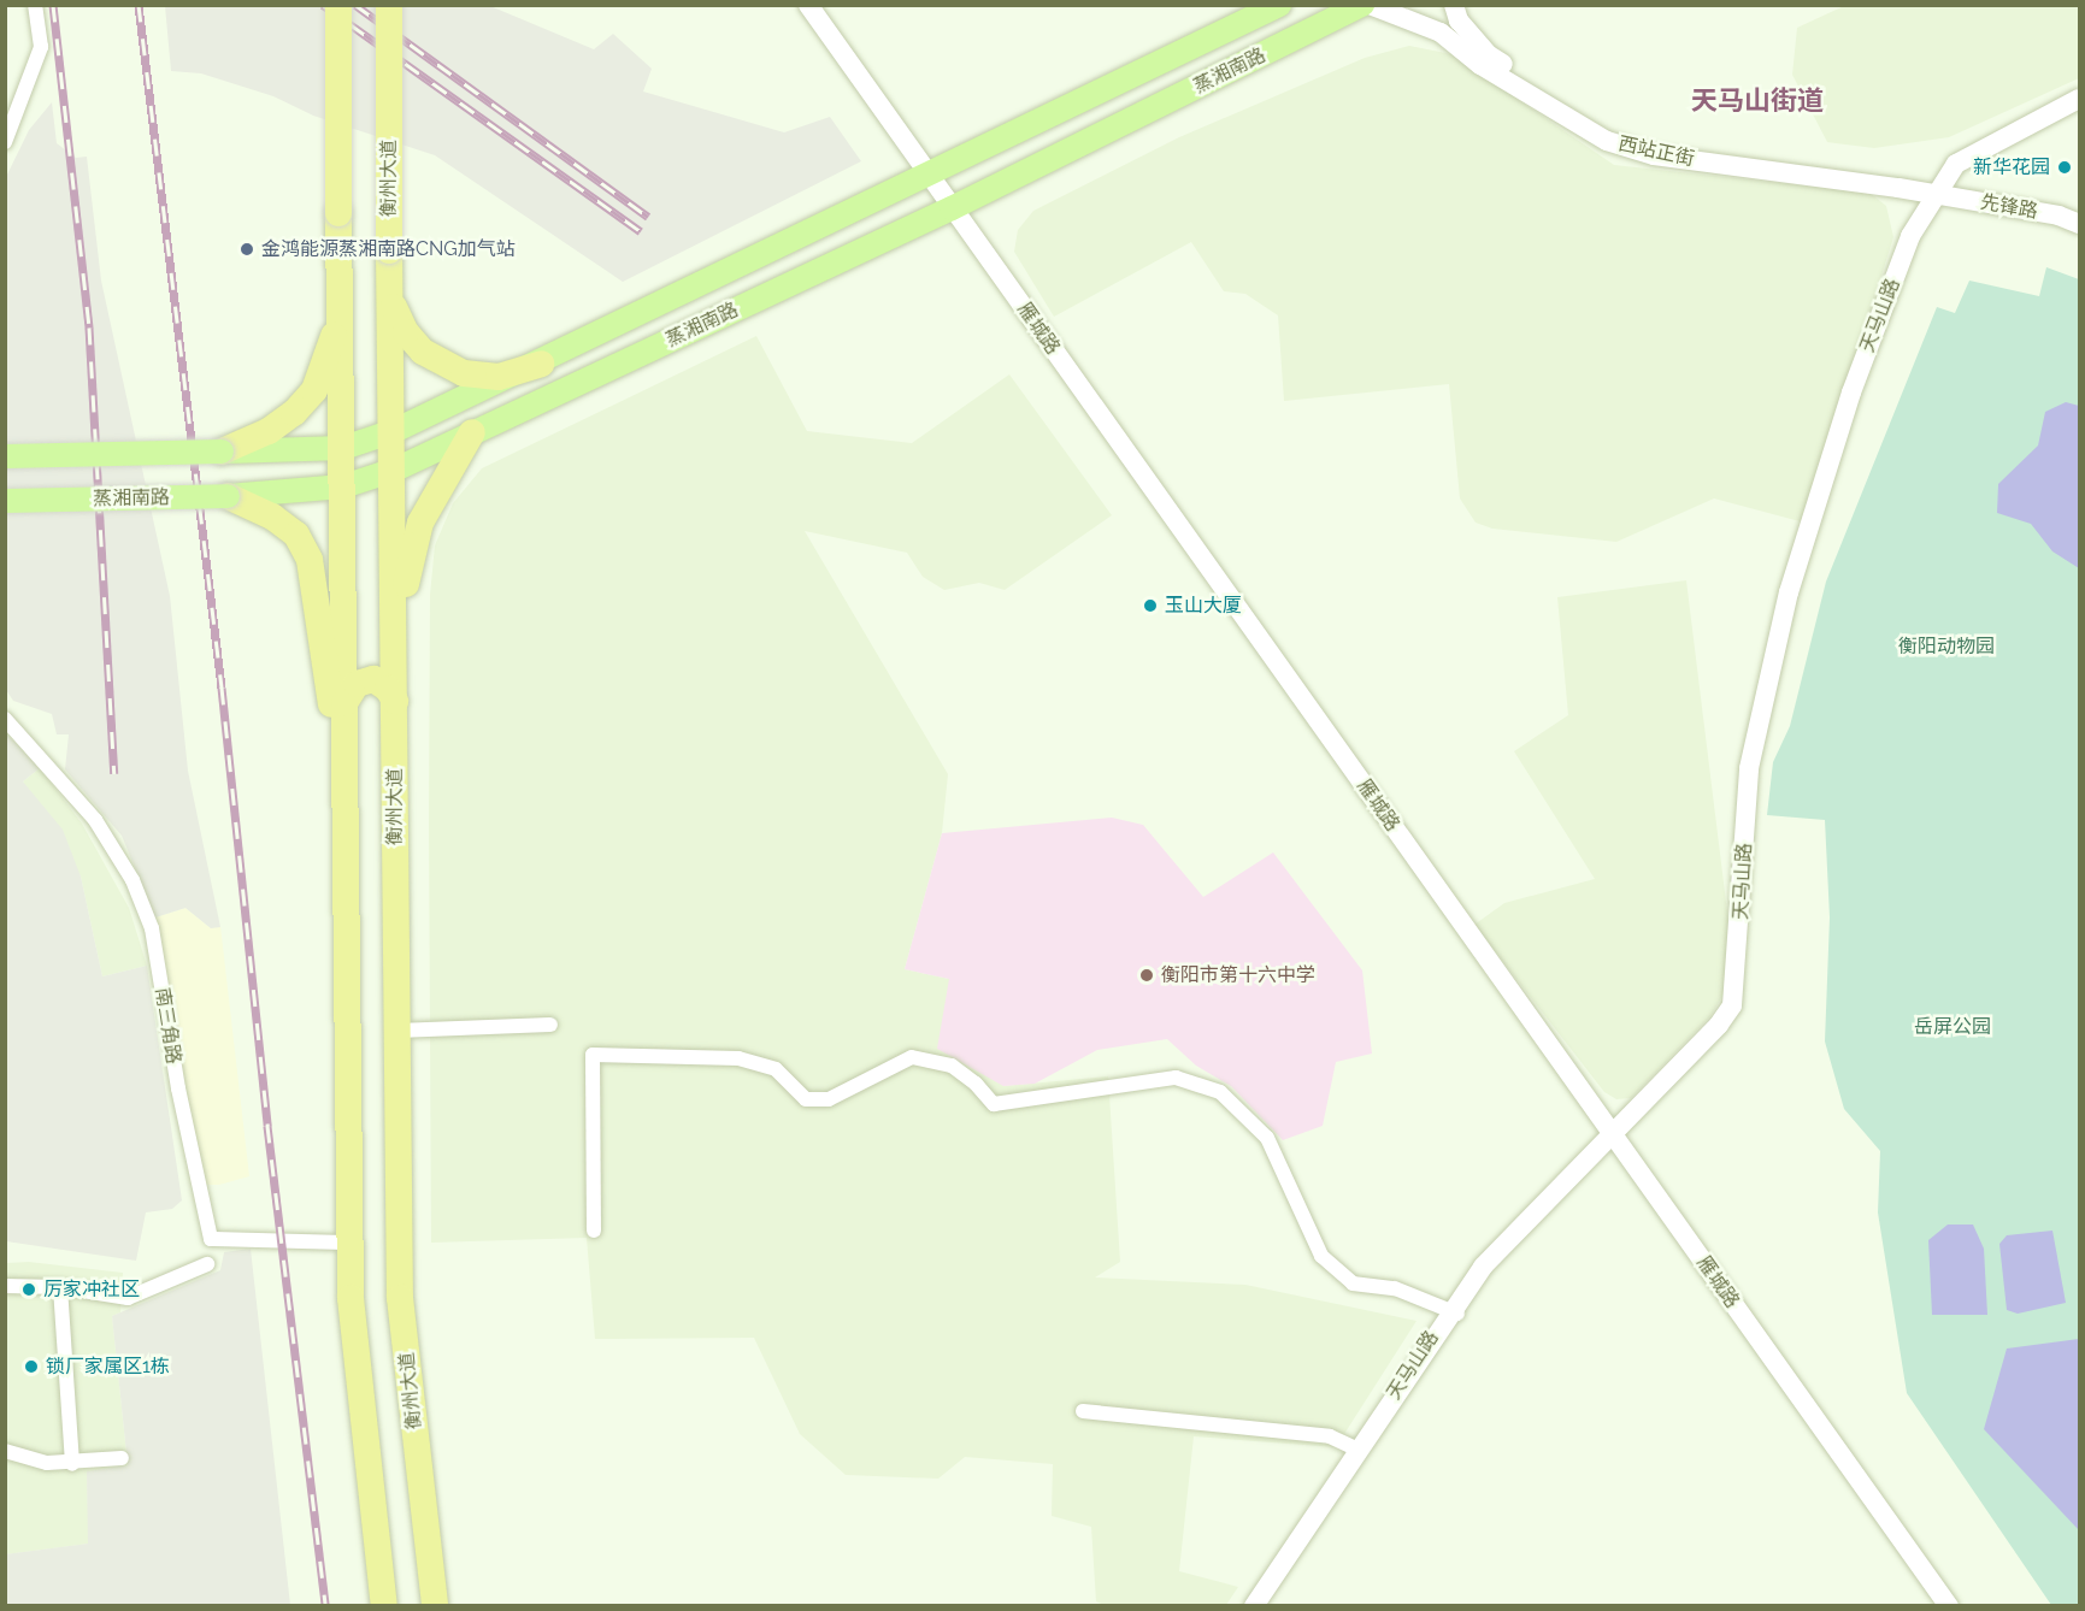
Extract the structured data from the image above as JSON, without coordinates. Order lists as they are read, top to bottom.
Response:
{
  "streets": {
    "highway": ["衡州大道"],
    "main road": ["蒸湘南路"],
    "street": [
      "西站正街",
      "先锋路",
      "天马山路",
      "雁城路",
      "南三角路"
    ]
  },
  "crossings": [
    ["蒸湘南路", "衡州大道"],
    ["蒸湘南路", "雁城路"],
    ["西站正街", "先锋路"],
    ["西站正街", "天马山路"],
    ["先锋路", "天马山路"],
    ["天马山路", "雁城路"]
  ],
  "districts": ["天马山街道"],
  "parks": ["衡阳动物园", "岳屏公园"],
  "places": [
    "新华花园",
    "金鸿能源蒸湘南路CNG加气站",
    "玉山大厦",
    "衡阳市第十六中学",
    "厉家冲社区",
    "锁厂家属区1栋"
  ]
}
